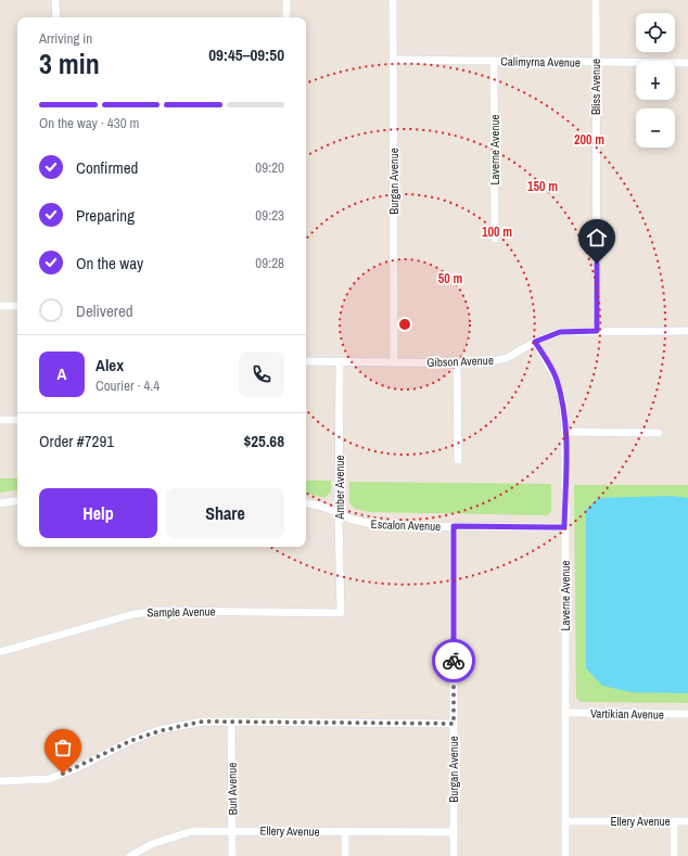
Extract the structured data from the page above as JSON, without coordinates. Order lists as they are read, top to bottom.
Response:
{
  "streets": {
    "street": [
      "Calimyrna Avenue",
      "Bliss Avenue",
      "Laverne Avenue",
      "Burgan Avenue",
      "Gibson Avenue",
      "Amber Avenue",
      "Escalon Avenue",
      "Sample Avenue",
      "Vartikian Avenue",
      "Burl Avenue",
      "Ellery Avenue"
    ]
  },
  "crossings": [
    ["Calimyrna Avenue", "Bliss Avenue"],
    ["Calimyrna Avenue", "Laverne Avenue"],
    ["Calimyrna Avenue", "Burgan Avenue"],
    ["Bliss Avenue", "Gibson Avenue"],
    ["Laverne Avenue", "Gibson Avenue"],
    ["Laverne Avenue", "Escalon Avenue"],
    ["Laverne Avenue", "Vartikian Avenue"],
    ["Laverne Avenue", "Ellery Avenue"],
    ["Burgan Avenue", "Gibson Avenue"],
    ["Burgan Avenue", "Escalon Avenue"],
    ["Burgan Avenue", "Ellery Avenue"],
    ["Gibson Avenue", "Amber Avenue"],
    ["Amber Avenue", "Escalon Avenue"],
    ["Amber Avenue", "Sample Avenue"],
    ["Burl Avenue", "Ellery Avenue"]
  ],
  "page": {
    "map_buttons": ["+", "−"],
    "heading": ["3 min", "Arriving in", "09:45–09:50"],
    "panel": [
      "Alex",
      "Courier · 4.4",
      "Order #7291",
      "$25.68"
    ],
    "bar": "On the way · 430 m",
    "list": [
      ["Confirmed", "09:20"],
      ["Preparing", "09:23"],
      ["On the way", "09:28"],
      "Delivered"
    ],
    "round": "A",
    "buttons": ["Help", "Share"]
  },
  "rings": [
    "200 m",
    "150 m",
    "100 m",
    "50 m"
  ]
}
